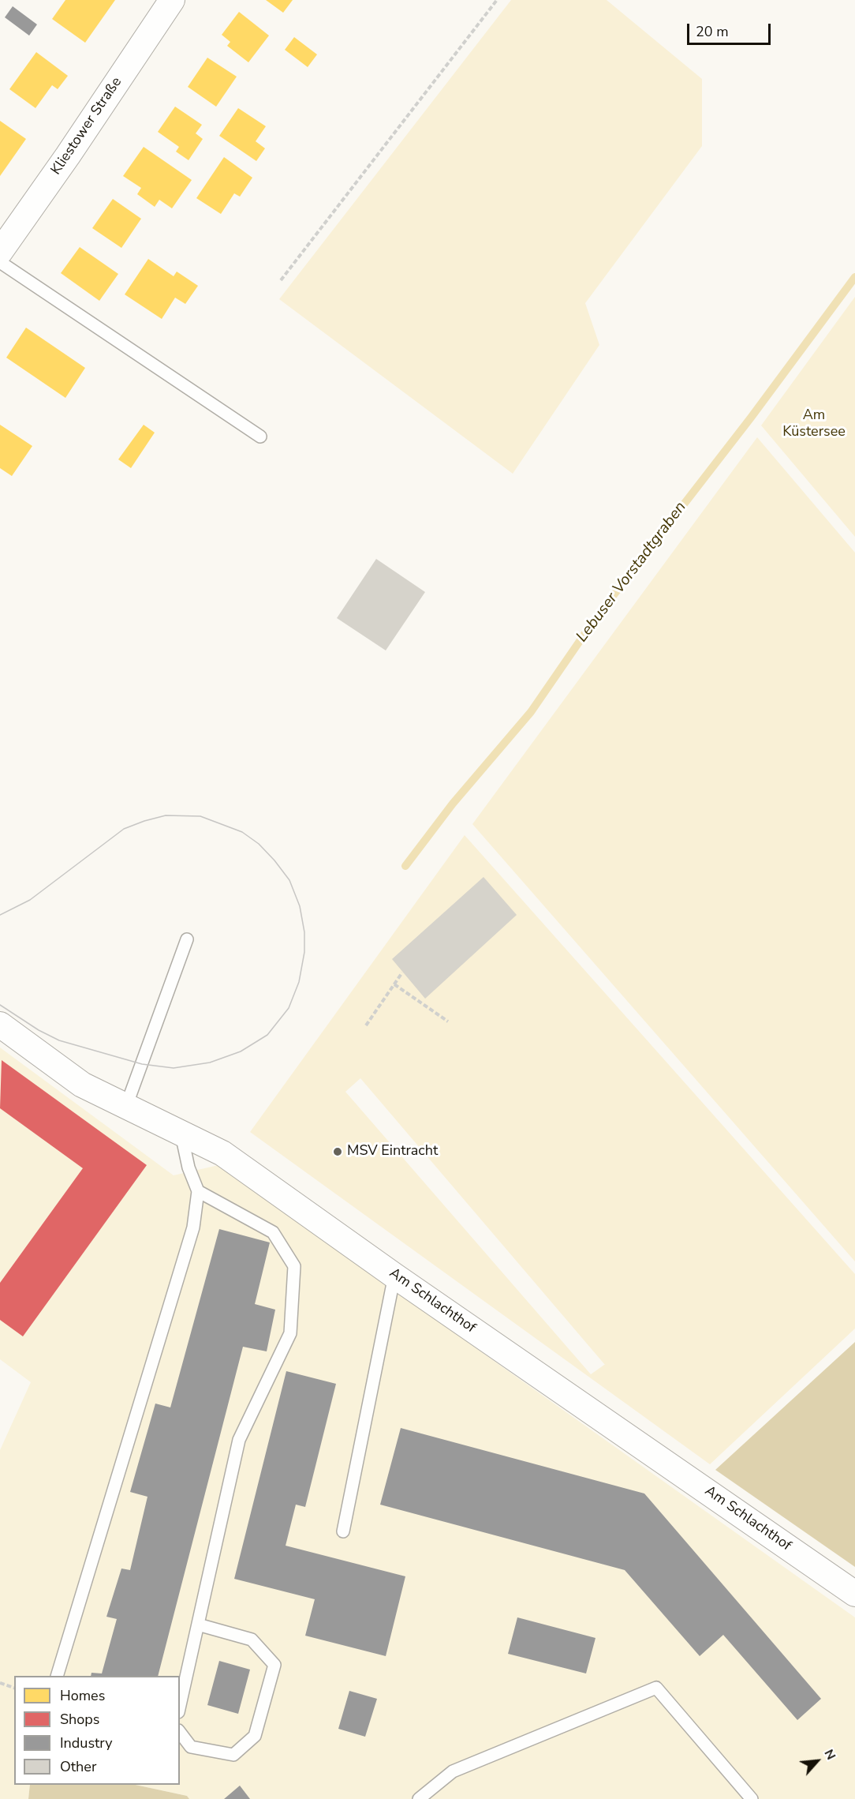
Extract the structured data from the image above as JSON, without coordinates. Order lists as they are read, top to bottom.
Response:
{
  "streets": {
    "street": ["Kliestower Straße", "Am Schlachthof"]
  },
  "water": ["Lebuser Vorstadtgraben"],
  "parks": ["Am Küstersee"],
  "places": ["MSV Eintracht"],
  "legend": [
    "Homes",
    "Shops",
    "Industry",
    "Other"
  ],
  "scale_bar": "20 m",
  "north": "top right"
}
